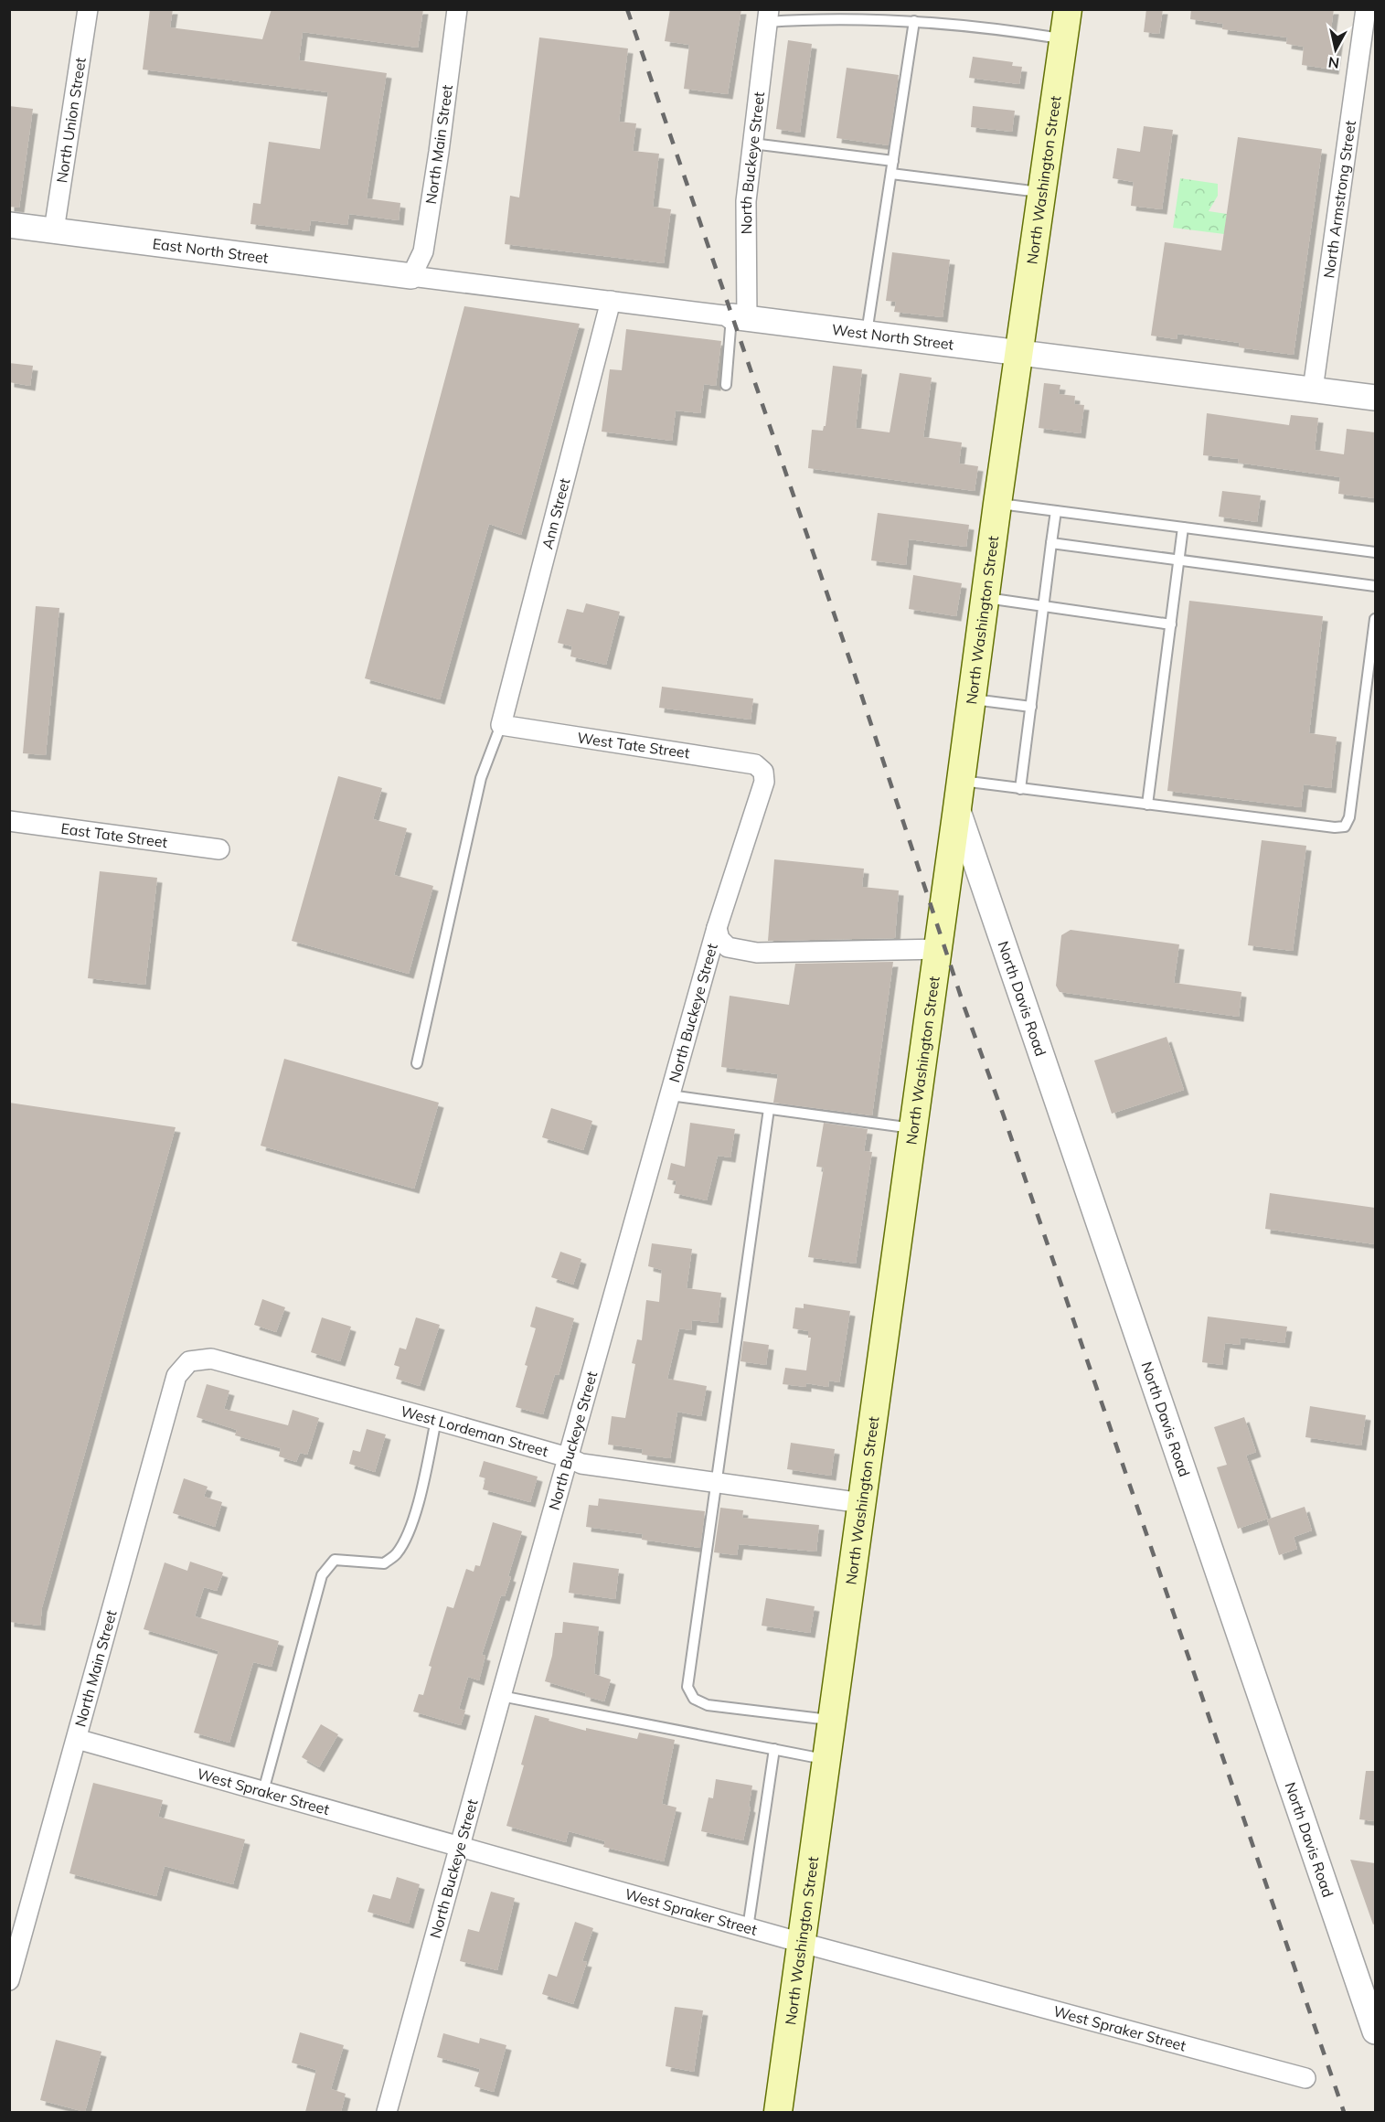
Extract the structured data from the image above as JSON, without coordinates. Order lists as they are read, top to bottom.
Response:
{
  "streets": {
    "main road": ["North Washington Street"],
    "street": [
      "North Union Street",
      "North Main Street",
      "North Buckeye Street",
      "North Armstrong Street",
      "East North Street",
      "West North Street",
      "Ann Street",
      "West Tate Street",
      "East Tate Street",
      "North Davis Road",
      "West Lordeman Street",
      "West Spraker Street"
    ]
  },
  "crossings": [
    ["North Union Street", "East North Street"],
    ["North Main Street", "East North Street"],
    ["North Main Street", "West North Street"],
    ["North Main Street", "West Lordeman Street"],
    ["North Main Street", "West Spraker Street"],
    ["North Buckeye Street", "West North Street"],
    ["North Buckeye Street", "West Tate Street"],
    ["North Buckeye Street", "West Lordeman Street"],
    ["North Buckeye Street", "West Spraker Street"],
    ["North Washington Street", "West North Street"],
    ["North Washington Street", "North Davis Road"],
    ["North Washington Street", "West Lordeman Street"],
    ["North Washington Street", "West Spraker Street"],
    ["North Armstrong Street", "West North Street"],
    ["East North Street", "West North Street"],
    ["West North Street", "Ann Street"],
    ["Ann Street", "West Tate Street"]
  ],
  "north": "bottom"
}
